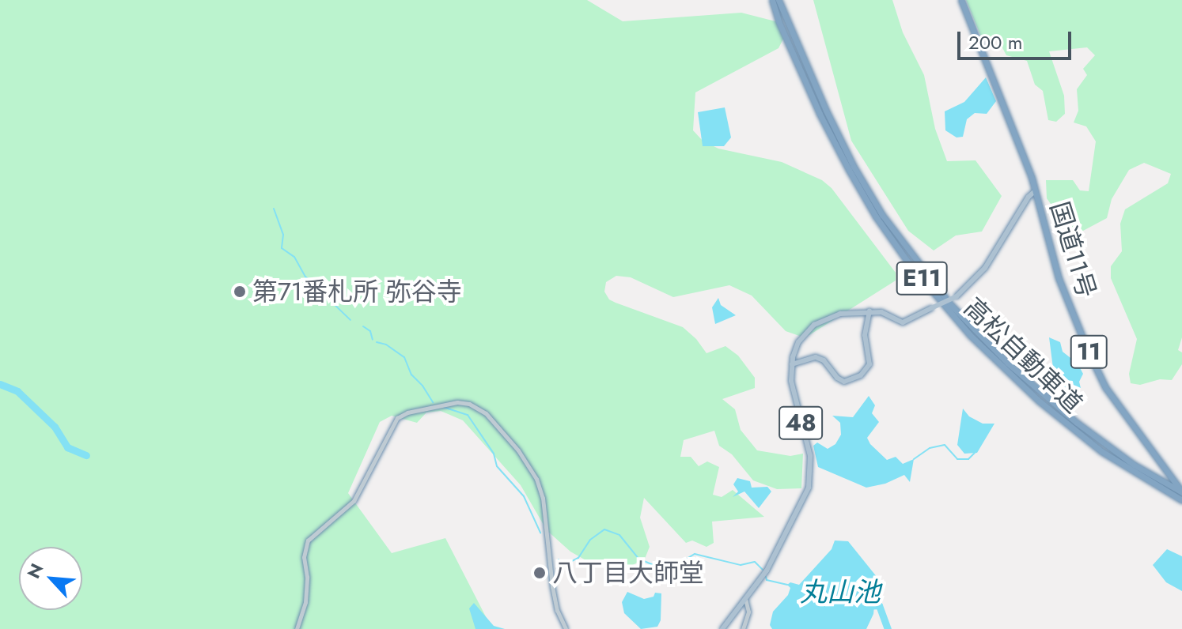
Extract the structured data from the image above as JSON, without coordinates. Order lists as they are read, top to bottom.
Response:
{
  "streets": {
    "highway": [
      "国道11号",
      "E11",
      "11",
      "高松自動車道"
    ],
    "main road": ["48"]
  },
  "crossings": [
    ["国道11号", "高松自動車道"],
    ["国道11号", "48"]
  ],
  "water": ["丸山池"],
  "places": ["第71番札所 弥谷寺", "八丁目大師堂"],
  "scale_bar": "200 m",
  "north": "top left"
}
